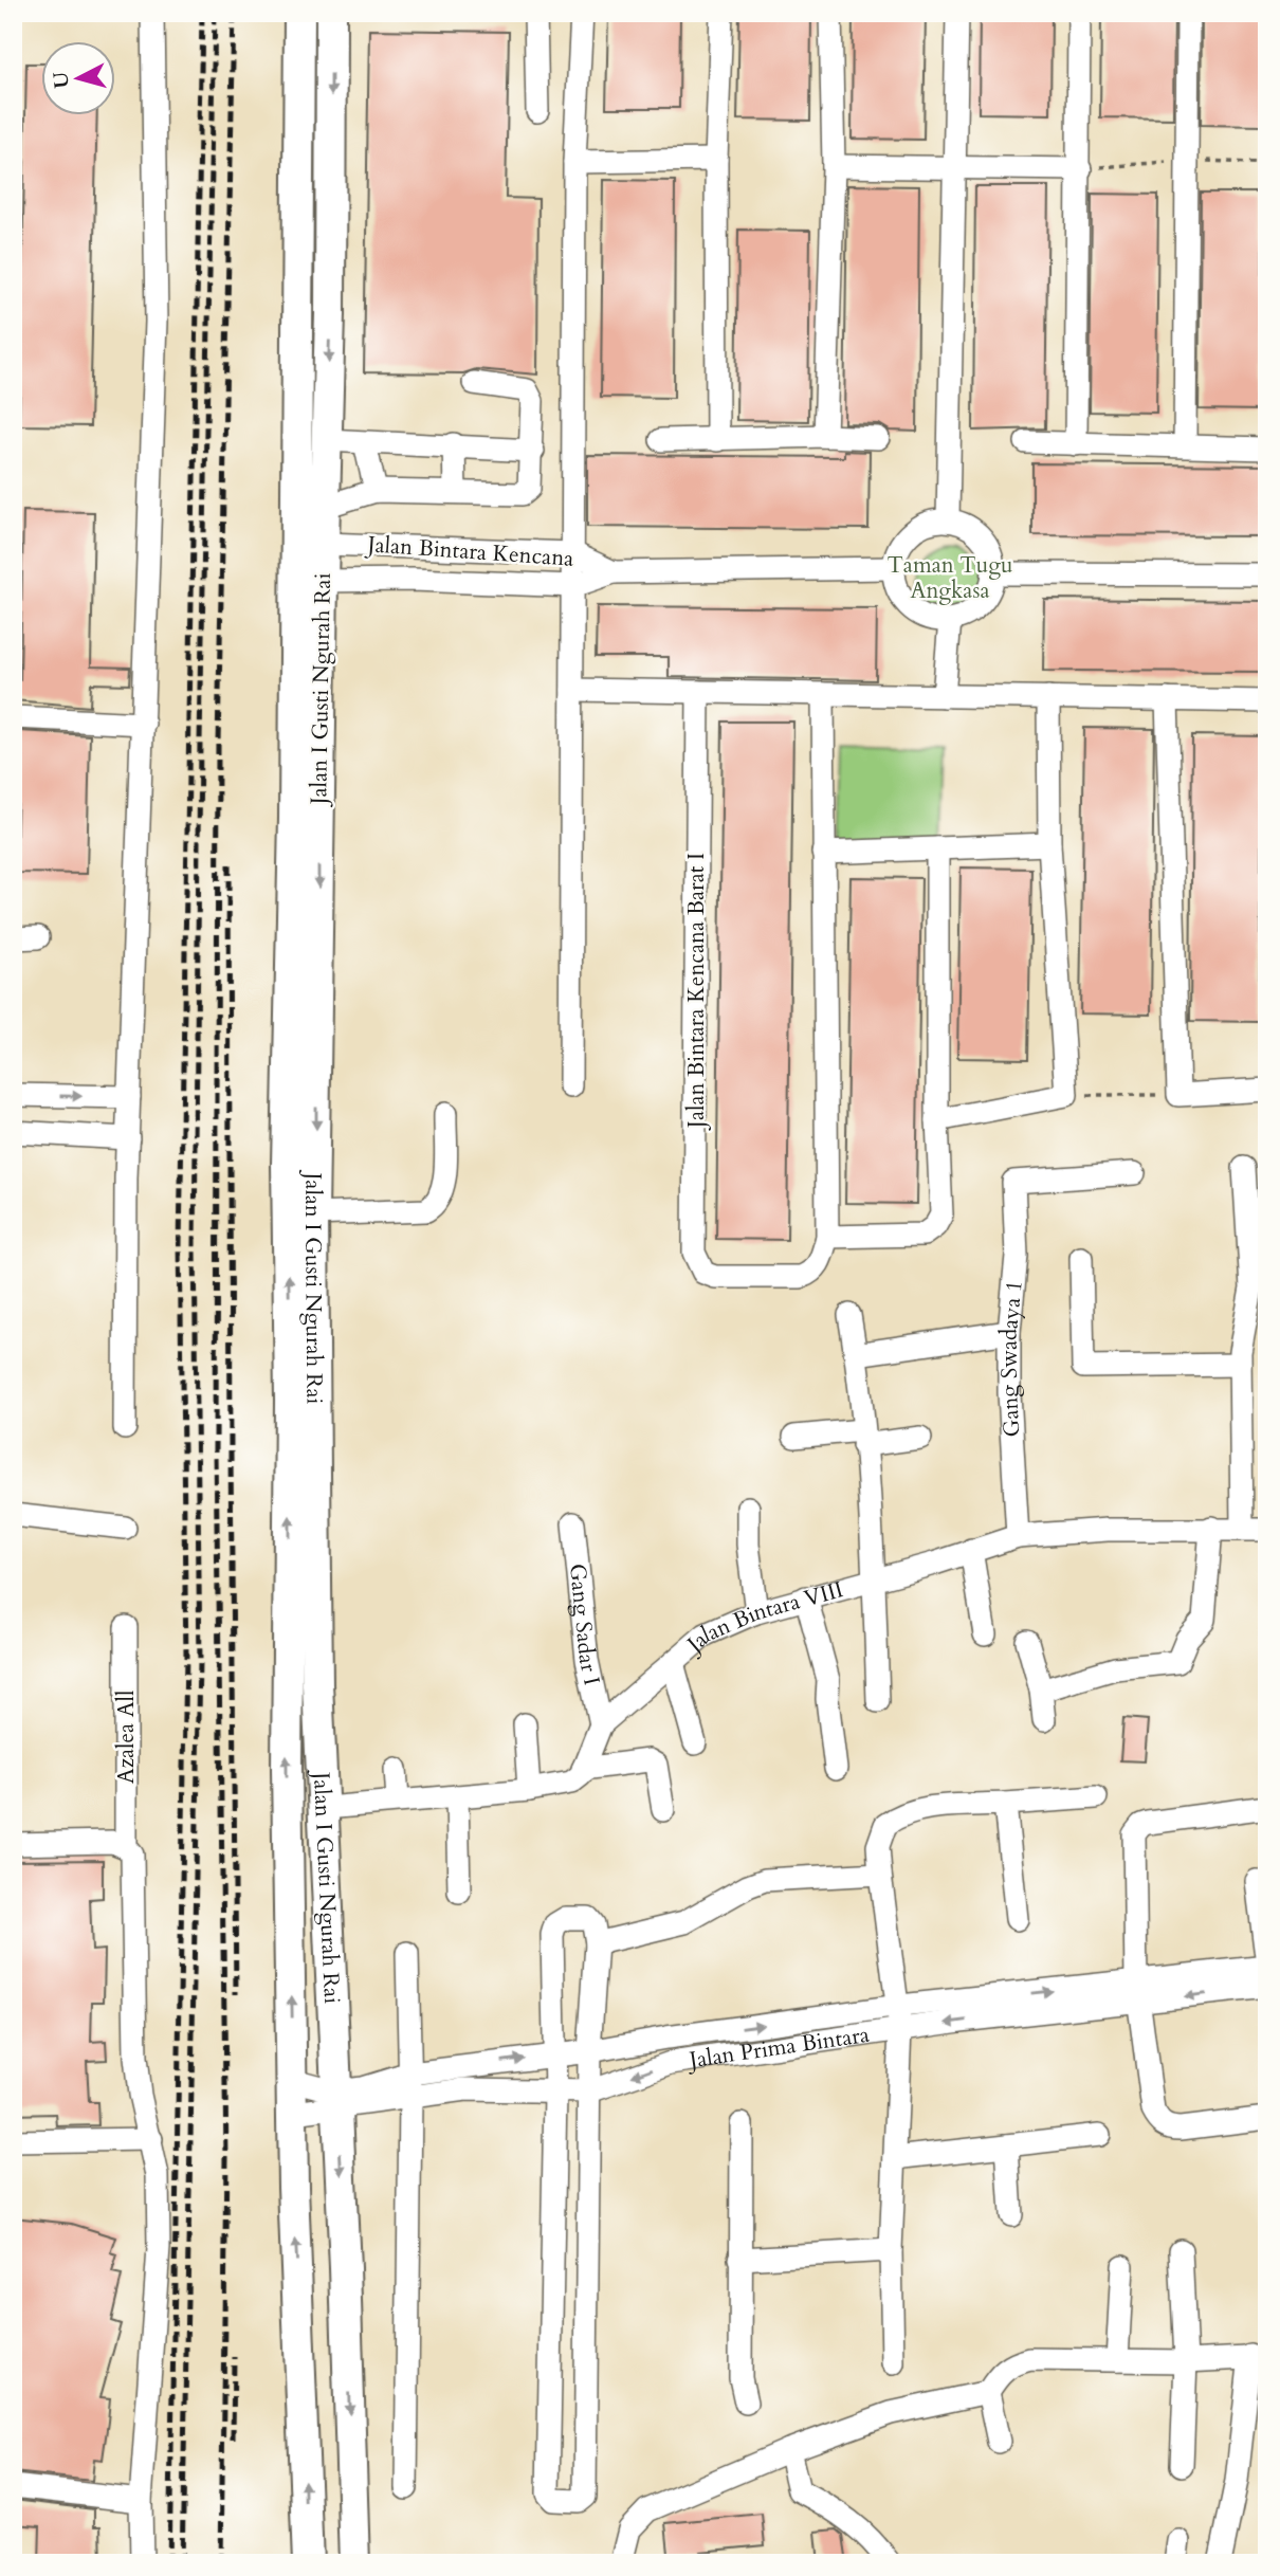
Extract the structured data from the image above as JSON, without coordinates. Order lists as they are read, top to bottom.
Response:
{
  "streets": {
    "main road": ["Jalan I Gusti Ngurah Rai"],
    "street": [
      "Jalan Bintara Kencana",
      "Jalan Bintara Kencana Barat I",
      "Gang Swadaya 1",
      "Jalan Bintara VIII",
      "Gang Sadar I",
      "Azalea All",
      "Jalan Prima Bintara"
    ]
  },
  "crossings": [
    ["Jalan Bintara Kencana", "Jalan I Gusti Ngurah Rai"],
    ["Jalan I Gusti Ngurah Rai", "Jalan Prima Bintara"],
    ["Gang Swadaya 1", "Jalan Bintara VIII"],
    ["Jalan Bintara VIII", "Gang Sadar I"]
  ],
  "parks": ["Taman Tugu Angkasa"],
  "north": "left"
}
